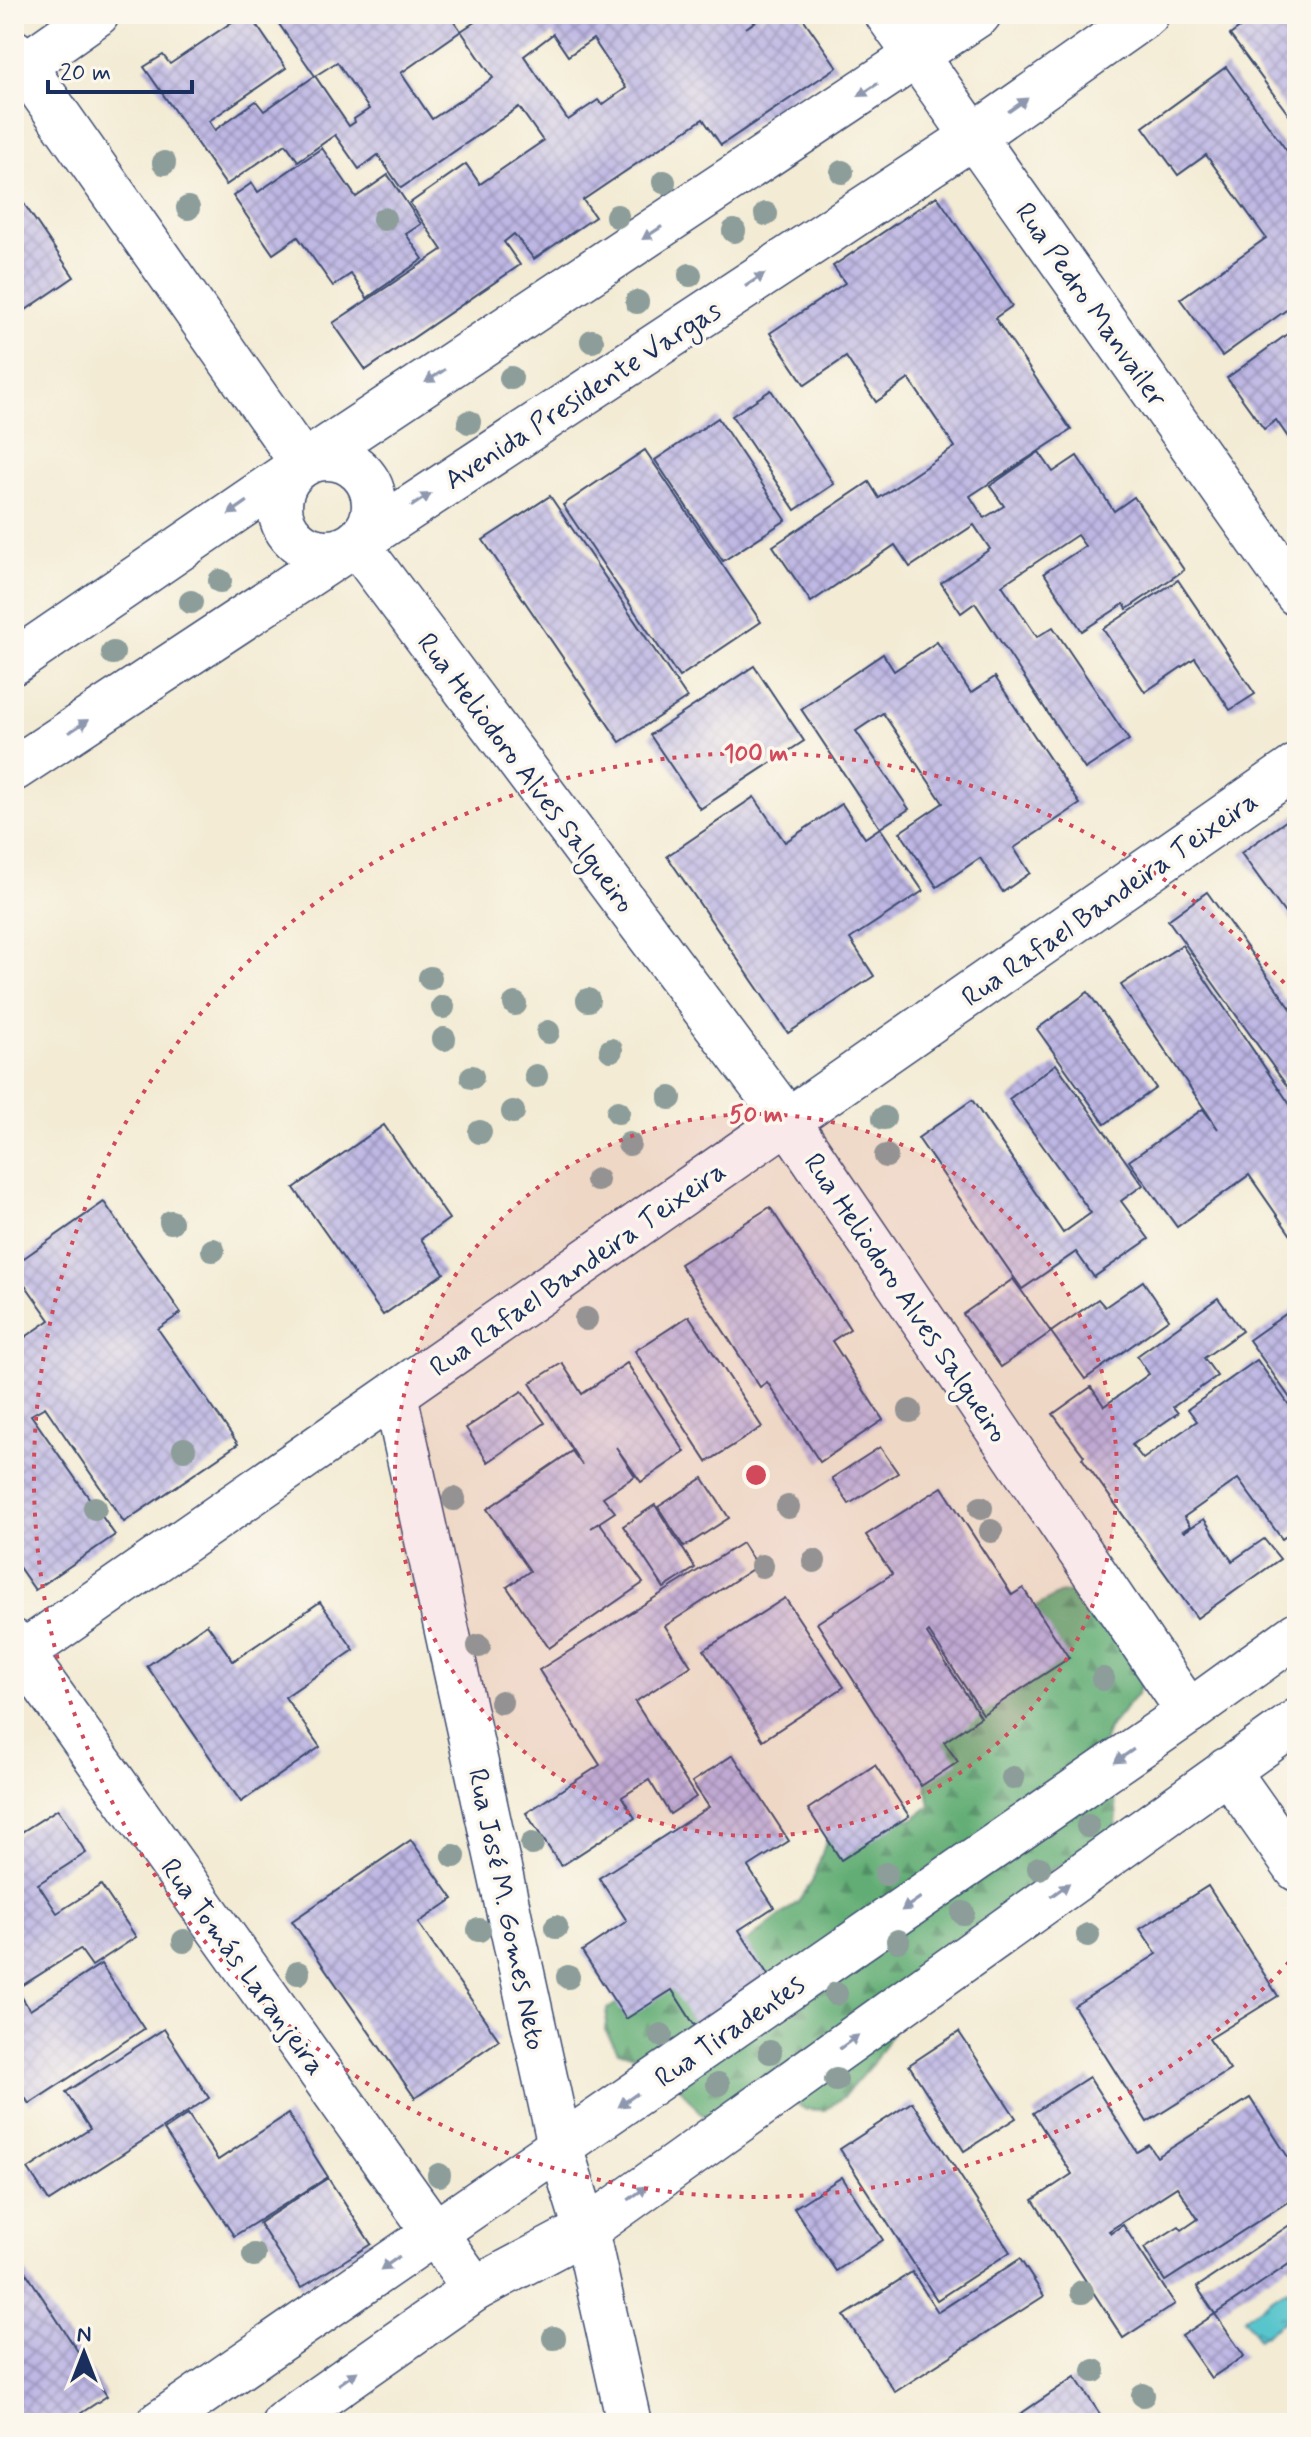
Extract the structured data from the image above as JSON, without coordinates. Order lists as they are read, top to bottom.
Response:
{
  "streets": {
    "main road": [
      "Rua Pedro Manvailer",
      "Avenida Presidente Vargas",
      "Rua Heliodoro Alves Salgueiro",
      "Rua Rafael Bandeira Teixeira",
      "Rua José M. Gomes Neto",
      "Rua Tomás Laranjeira",
      "Rua Tiradentes"
    ]
  },
  "crossings": [
    ["Rua Pedro Manvailer", "Avenida Presidente Vargas"],
    ["Avenida Presidente Vargas", "Rua Heliodoro Alves Salgueiro"],
    ["Rua Heliodoro Alves Salgueiro", "Rua Rafael Bandeira Teixeira"],
    ["Rua Heliodoro Alves Salgueiro", "Rua Tiradentes"],
    ["Rua Rafael Bandeira Teixeira", "Rua José M. Gomes Neto"],
    ["Rua Rafael Bandeira Teixeira", "Rua Tomás Laranjeira"],
    ["Rua José M. Gomes Neto", "Rua Tiradentes"],
    ["Rua Tomás Laranjeira", "Rua Tiradentes"]
  ],
  "scale_bar": "20 m",
  "north": "top",
  "rings": ["100 m", "50 m"]
}
